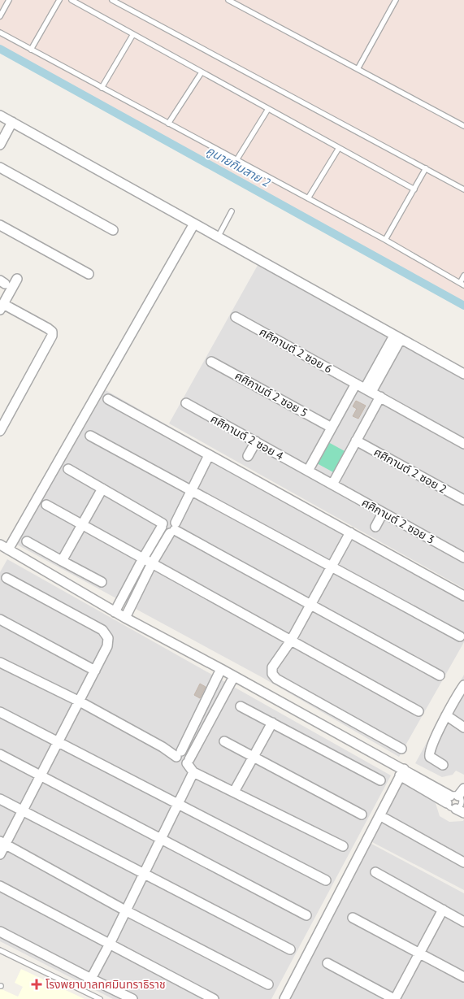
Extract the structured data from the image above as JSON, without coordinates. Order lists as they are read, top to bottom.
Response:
{
  "streets": {
    "street": [
      "ศศิกานต์ 2 ซอย 6",
      "ศศิกานต์ 2 ซอย 5",
      "ศศิกานต์ 2 ซอย 4",
      "ศศิกานต์ 2 ซอย 2",
      "ศศิกานต์ 2 ซอย 3"
    ]
  },
  "crossings": [
    ["ศศิกานต์ 2 ซอย 4", "ศศิกานต์ 2 ซอย 3"]
  ],
  "water": ["คูนายกิมสาย 2"],
  "places": {
    "health": ["โรงพยาบาลทศมินทราธิราช"]
  }
}
